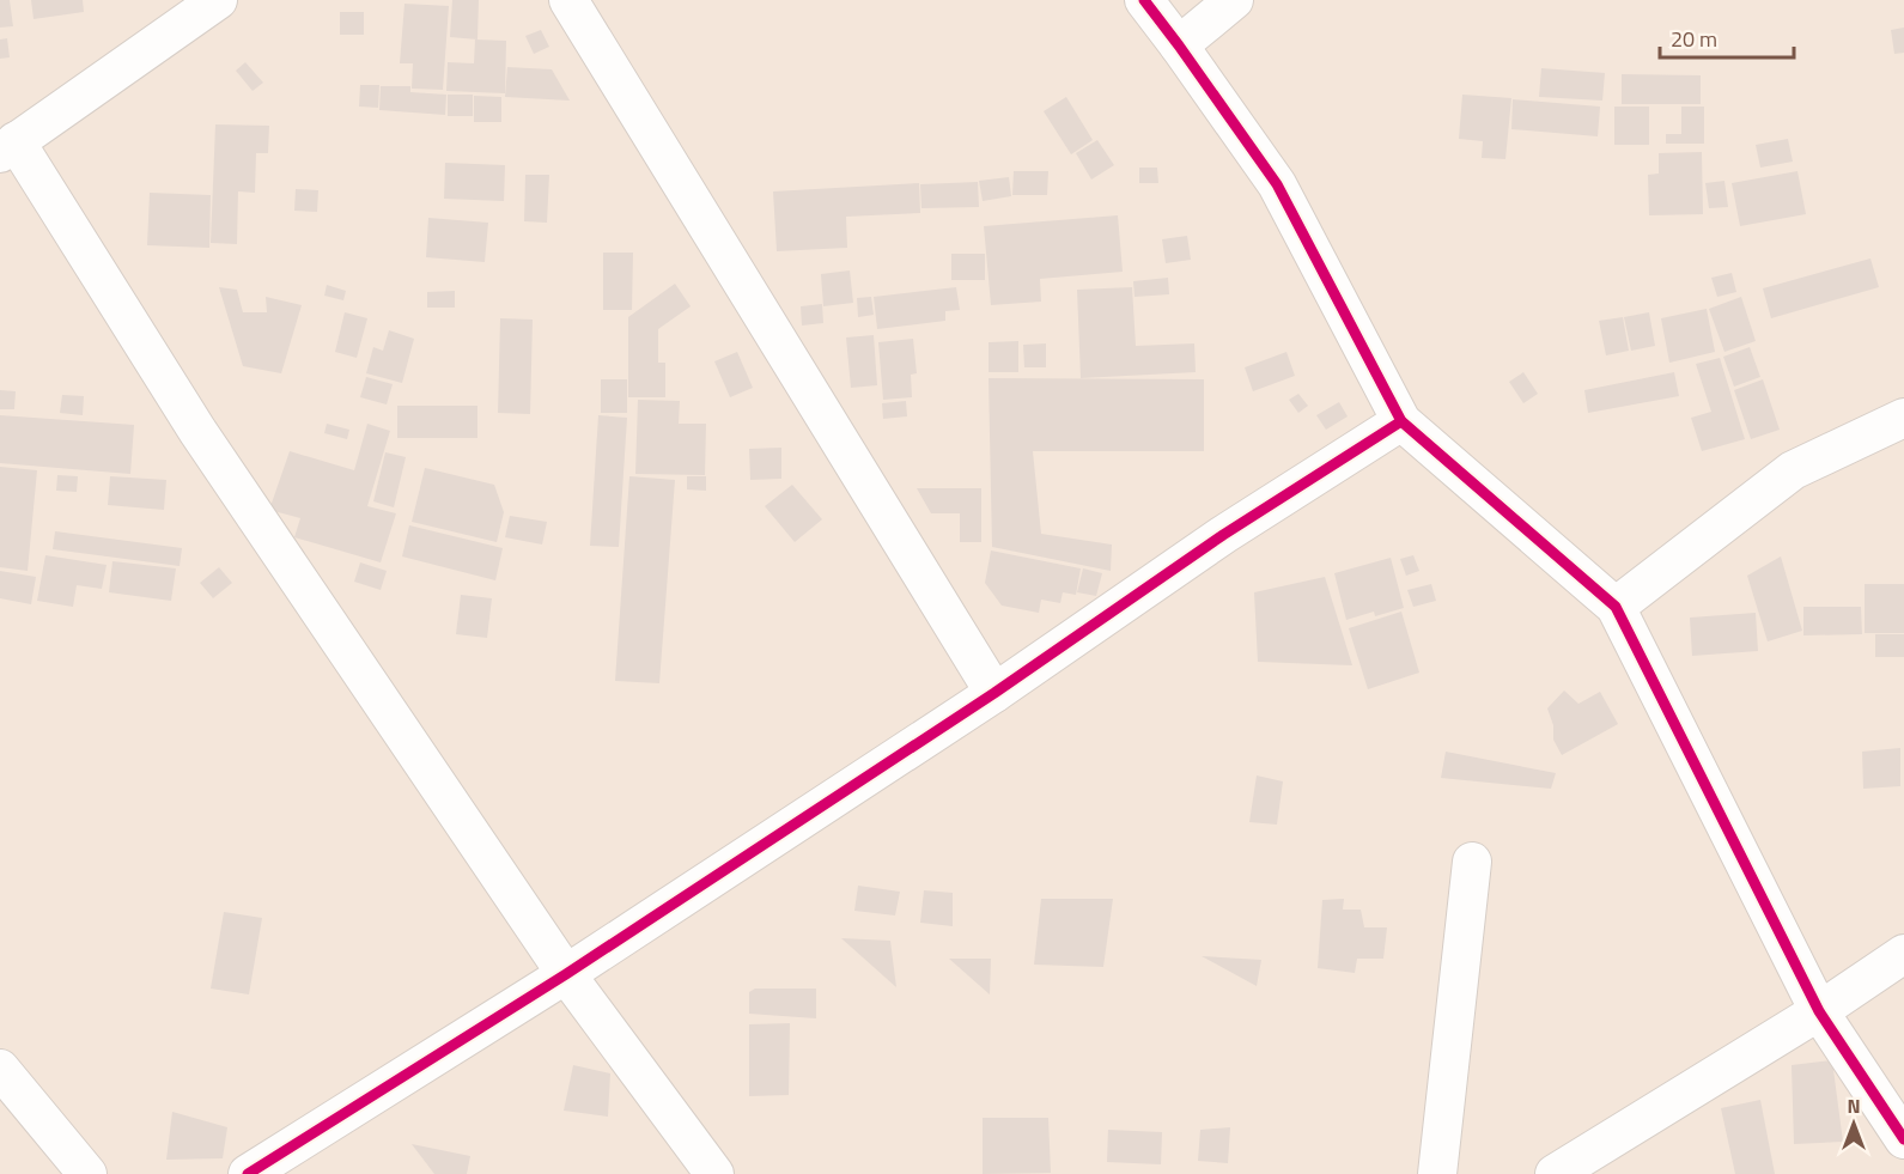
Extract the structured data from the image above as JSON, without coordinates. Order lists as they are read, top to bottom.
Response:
{
  "scale_bar": "20 m",
  "north": "top"
}
